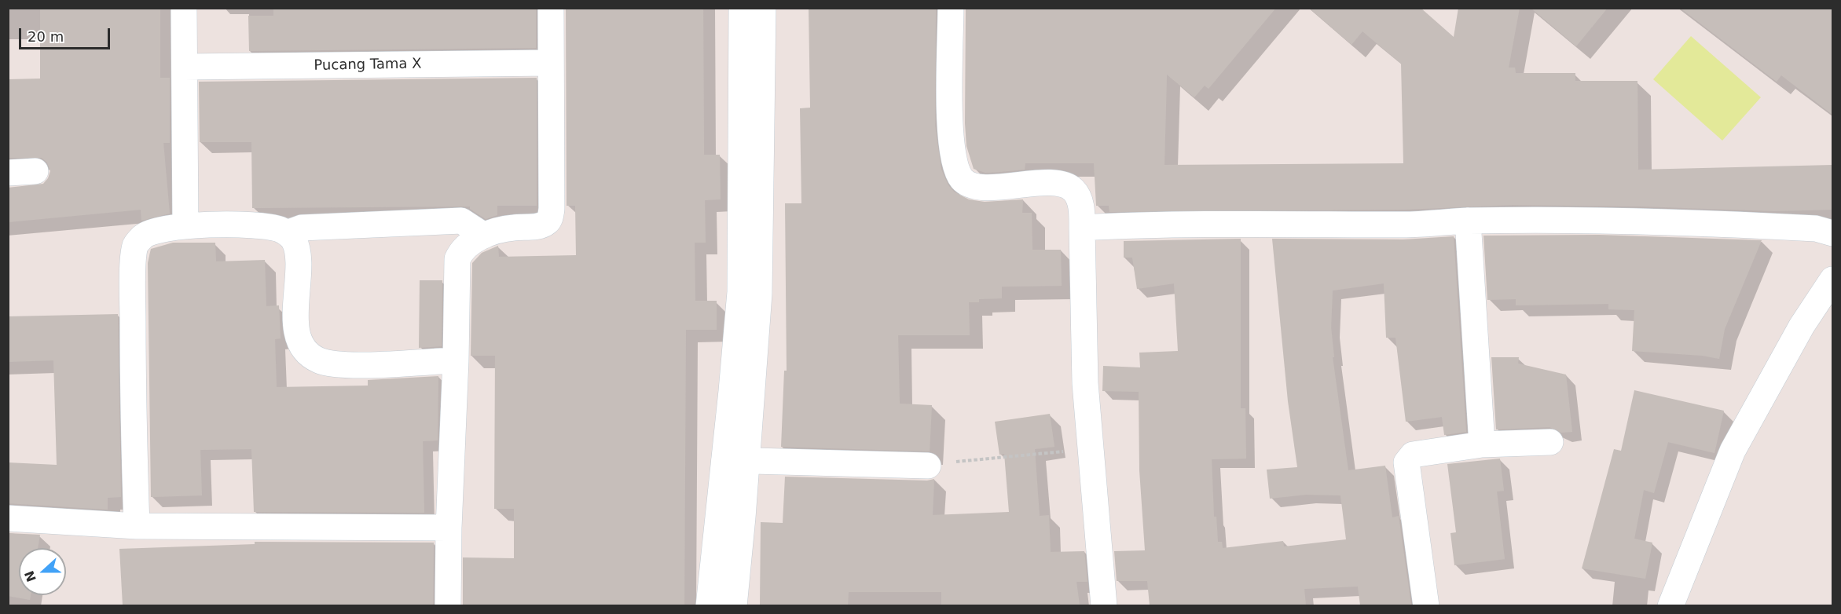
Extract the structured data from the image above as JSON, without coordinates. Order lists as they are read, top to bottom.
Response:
{
  "streets": {
    "street": ["Pucang Tama X"]
  },
  "scale_bar": "20 m",
  "north": "left"
}
